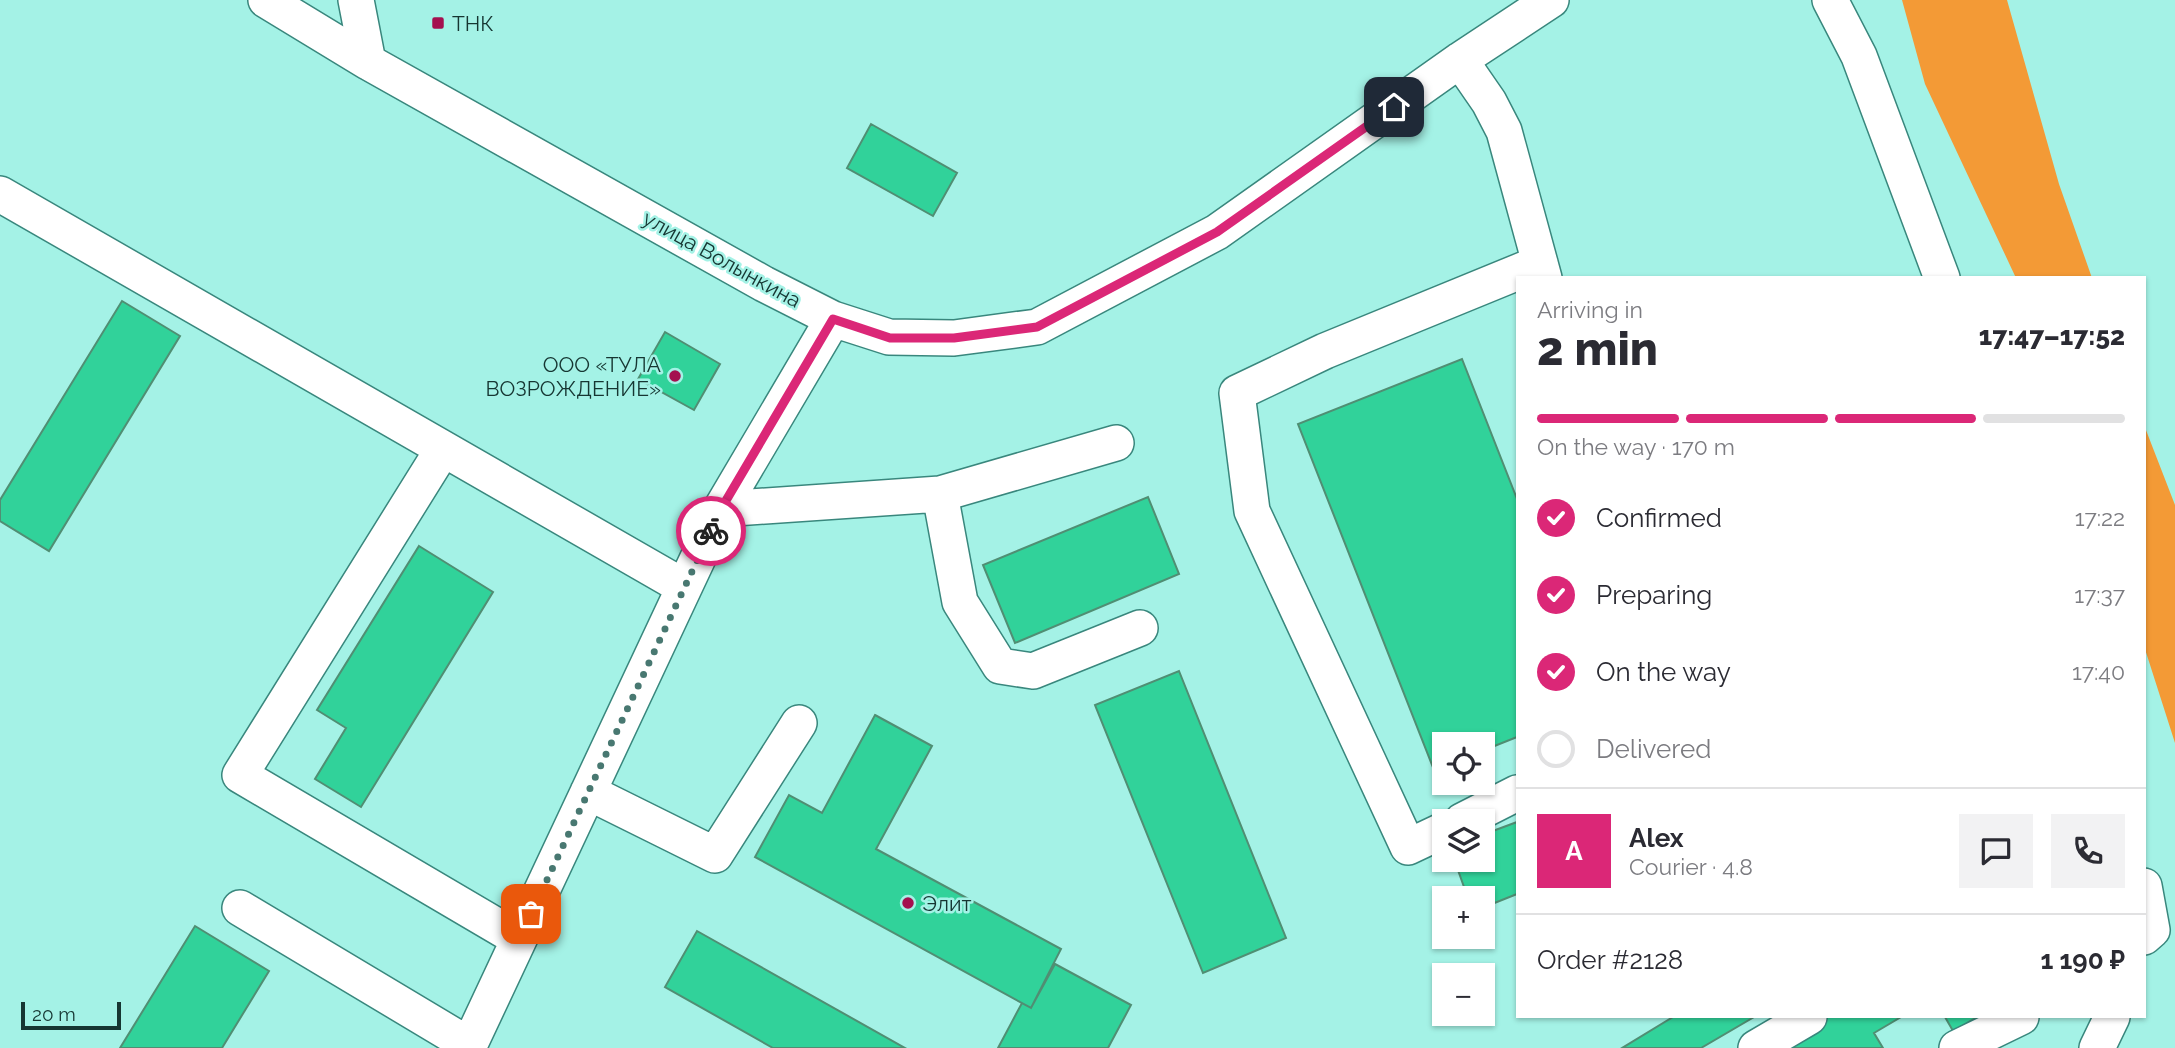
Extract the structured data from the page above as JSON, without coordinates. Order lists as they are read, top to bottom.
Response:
{
  "streets": {
    "street": ["улица Волынкина"]
  },
  "places": {
    "transit": ["ТНК"],
    "other": ["ООО «ТУЛА ВОЗРОЖДЕНИЕ»", "Элит"]
  },
  "scale_bar": "20 m",
  "page": {
    "heading": ["2 min", "Arriving in", "17:47–17:52"],
    "panel": [
      "Alex",
      "Courier · 4.8",
      "Order #2128",
      "1 190 ₽"
    ],
    "bar": "On the way · 170 m",
    "list": [
      ["Confirmed", "17:22"],
      ["Preparing", "17:37"],
      ["On the way", "17:40"],
      "Delivered"
    ],
    "map_buttons": ["+", "−"],
    "round": "A",
    "scale": "20 m"
  }
}
